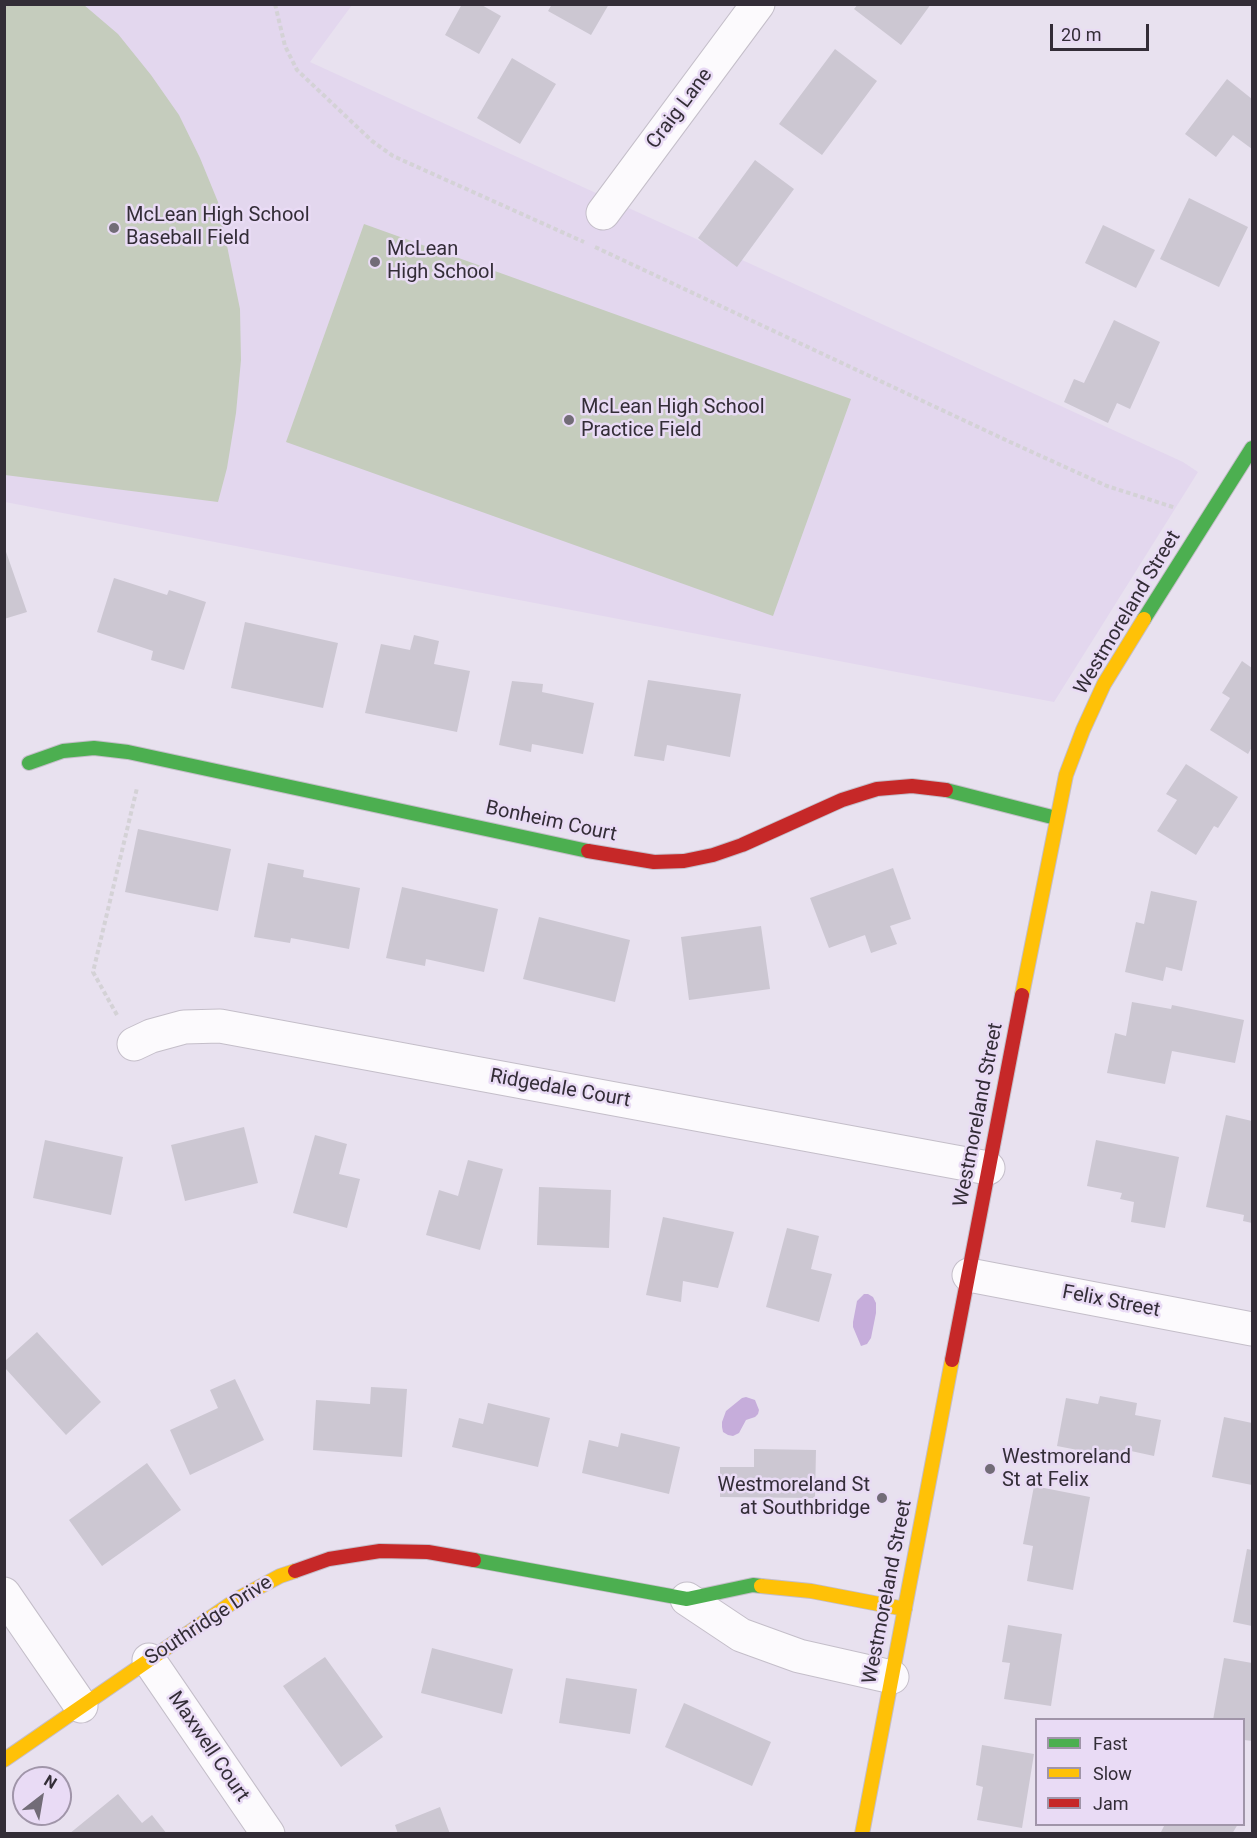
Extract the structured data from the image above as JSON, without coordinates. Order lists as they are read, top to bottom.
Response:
{
  "streets": {
    "street": [
      "Craig Lane",
      "Westmoreland Street",
      "Bonheim Court",
      "Ridgedale Court",
      "Felix Street",
      "Southridge Drive",
      "Maxwell Court"
    ]
  },
  "crossings": [
    ["Westmoreland Street", "Bonheim Court"],
    ["Westmoreland Street", "Ridgedale Court"],
    ["Westmoreland Street", "Felix Street"],
    ["Westmoreland Street", "Southridge Drive"],
    ["Southridge Drive", "Maxwell Court"]
  ],
  "places": [
    "McLean High School Baseball Field",
    "McLean High School",
    "McLean High School Practice Field",
    "Westmoreland St at Felix",
    "Westmoreland St at Southbridge"
  ],
  "legend": ["Fast", "Slow", "Jam"],
  "scale_bar": "20 m",
  "north": "top right"
}
